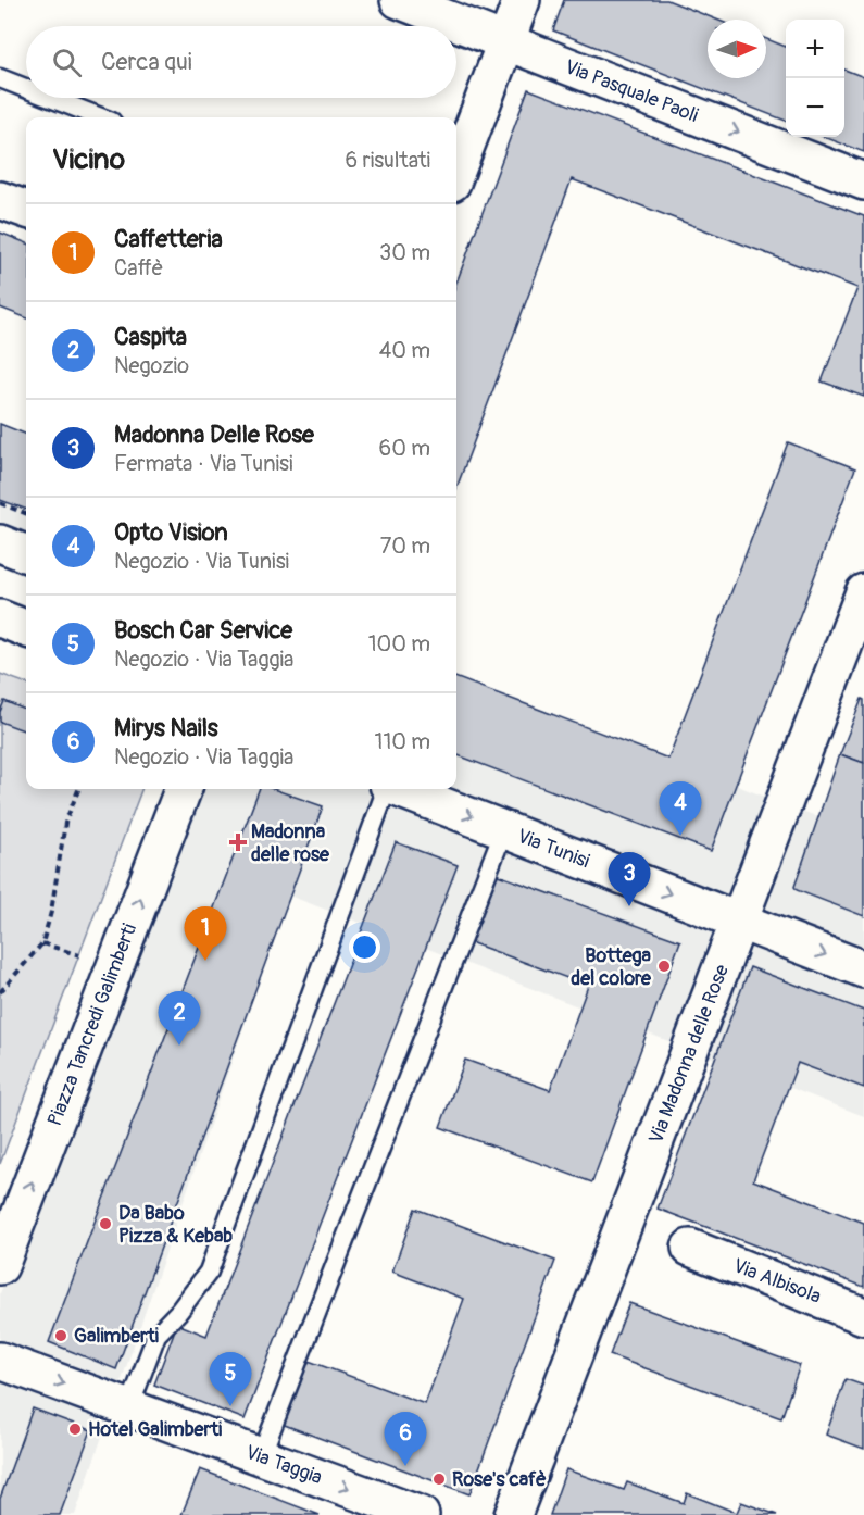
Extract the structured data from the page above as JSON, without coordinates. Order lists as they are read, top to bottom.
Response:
{
  "streets": {
    "street": [
      "Via Pasquale Paoli",
      "Via Tunisi",
      "Piazza Tancredi Galimberti",
      "Via Madonna delle Rose",
      "Via Albisola",
      "Via Taggia"
    ]
  },
  "crossings": [
    ["Via Tunisi", "Via Madonna delle Rose"]
  ],
  "one_way": [
    "Via Pasquale Paoli",
    "Via Tunisi",
    "Piazza Tancredi Galimberti",
    "Via Taggia"
  ],
  "places": {
    "health": ["Madonna delle rose"],
    "other": [
      "Bottega del colore",
      "Da Babo Pizza & Kebab",
      "Galimberti",
      "Hotel Galimberti",
      "Rose's cafè"
    ]
  },
  "north": "right",
  "page": {
    "map_buttons": ["+", "−"],
    "search": "Cerca qui",
    "heading": ["Vicino", "6 risultati"],
    "list": [
      {
        "mark": "1",
        "name": "Caffetteria",
        "note": "Caffè",
        "value": "30 m"
      },
      {
        "mark": "2",
        "name": "Caspita",
        "note": "Negozio",
        "value": "40 m"
      },
      {
        "mark": "3",
        "name": "Madonna Delle Rose",
        "note": "Fermata · Via Tunisi",
        "value": "60 m"
      },
      {
        "mark": "4",
        "name": "Opto Vision",
        "note": "Negozio · Via Tunisi",
        "value": "70 m"
      },
      {
        "mark": "5",
        "name": "Bosch Car Service",
        "note": "Negozio · Via Taggia",
        "value": "100 m"
      },
      {
        "mark": "6",
        "name": "Mirys Nails",
        "note": "Negozio · Via Taggia",
        "value": "110 m"
      }
    ],
    "pins": [
      "4",
      "3",
      "1",
      "2",
      "5",
      "6"
    ]
  }
}
